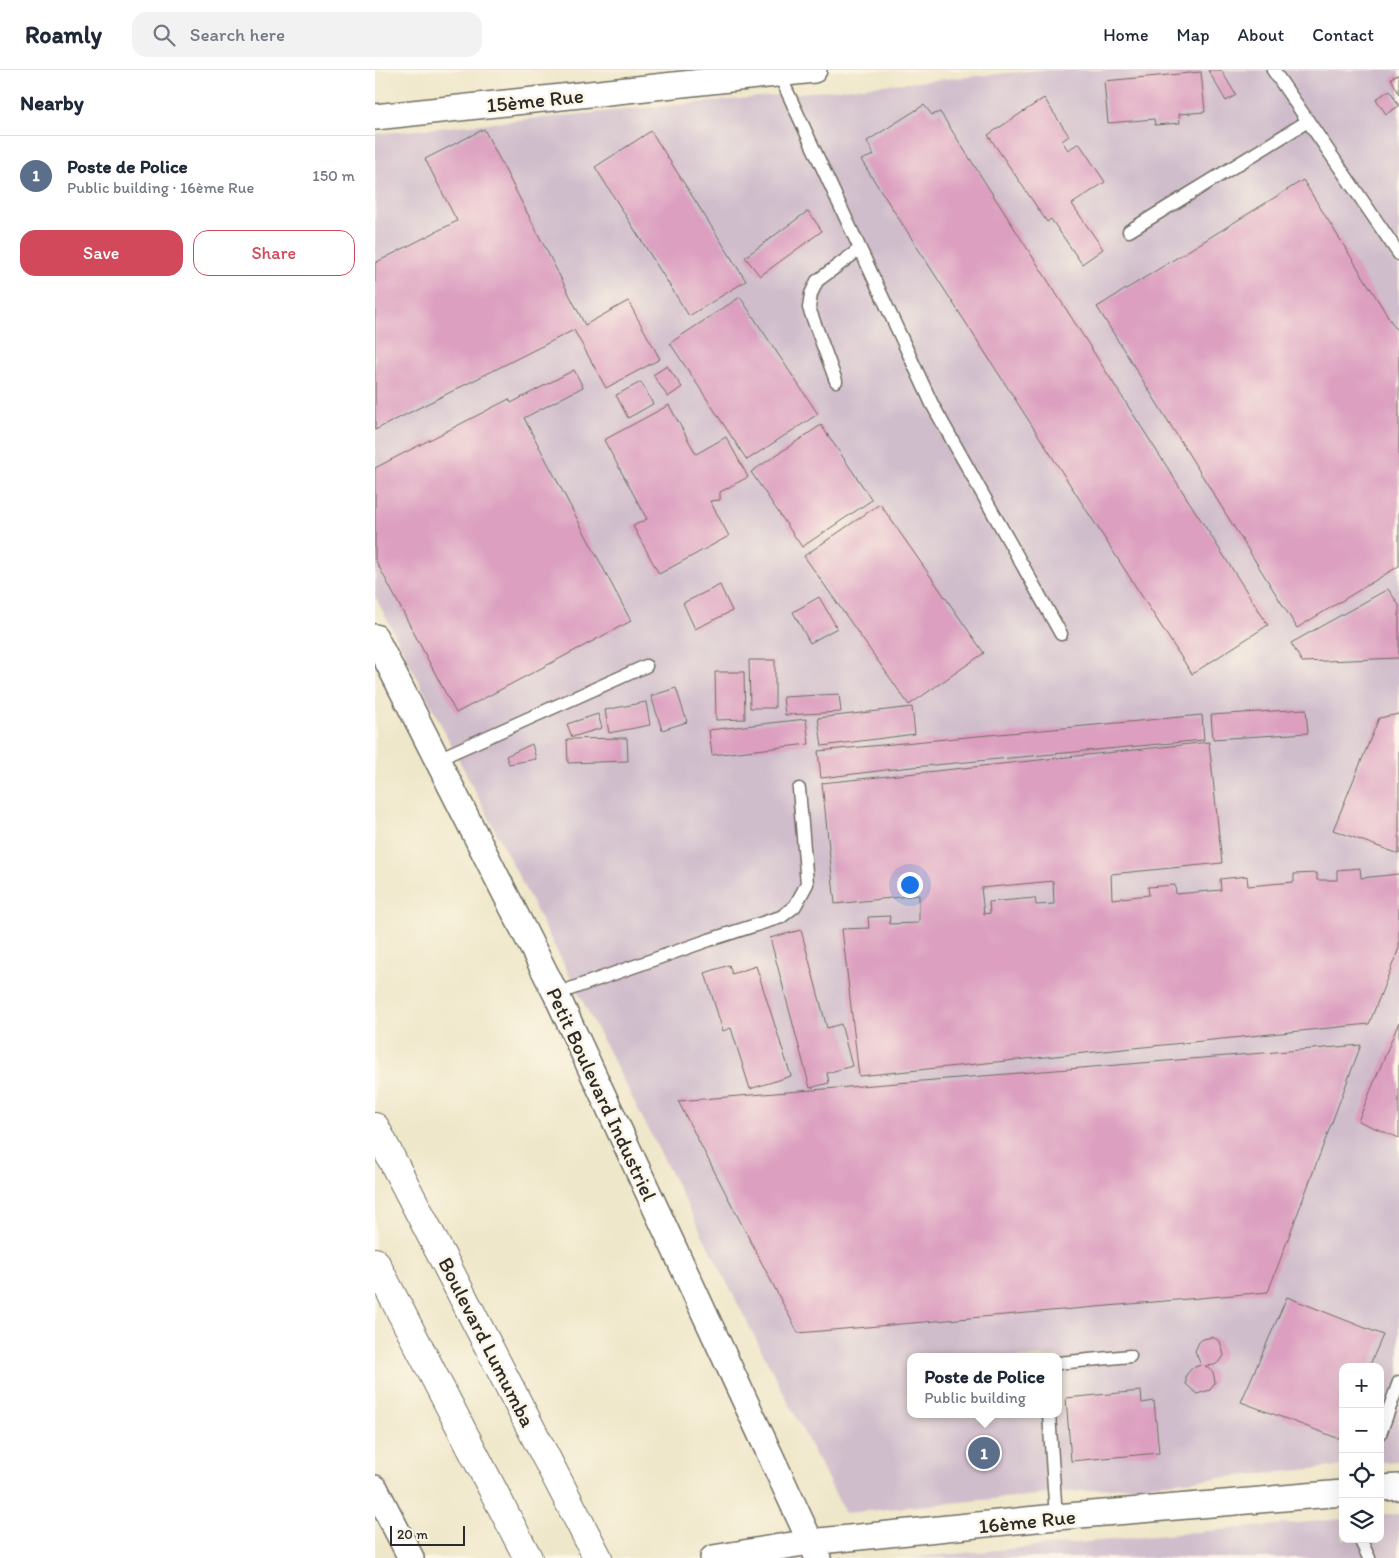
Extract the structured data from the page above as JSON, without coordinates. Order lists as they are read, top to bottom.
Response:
{
  "streets": {
    "highway": ["Boulevard Lumumba"],
    "street": ["15ème Rue", "Petit Boulevard Industriel", "16ème Rue"]
  },
  "crossings": [
    ["Petit Boulevard Industriel", "16ème Rue"]
  ],
  "scale_bar": "20 m",
  "page": {
    "header": "Roamly",
    "search": "Search here",
    "nav": [
      "Home",
      "Map",
      "About",
      "Contact"
    ],
    "heading": "Nearby",
    "list": [
      {
        "mark": "1",
        "name": "Poste de Police",
        "note": "Public building · 16ème Rue",
        "value": "150 m"
      }
    ],
    "buttons": ["Save", "Share"],
    "popup": ["Poste de Police", "Public building"],
    "map_buttons": ["+", "−"],
    "pins": "1",
    "scale": "20 m"
  }
}
